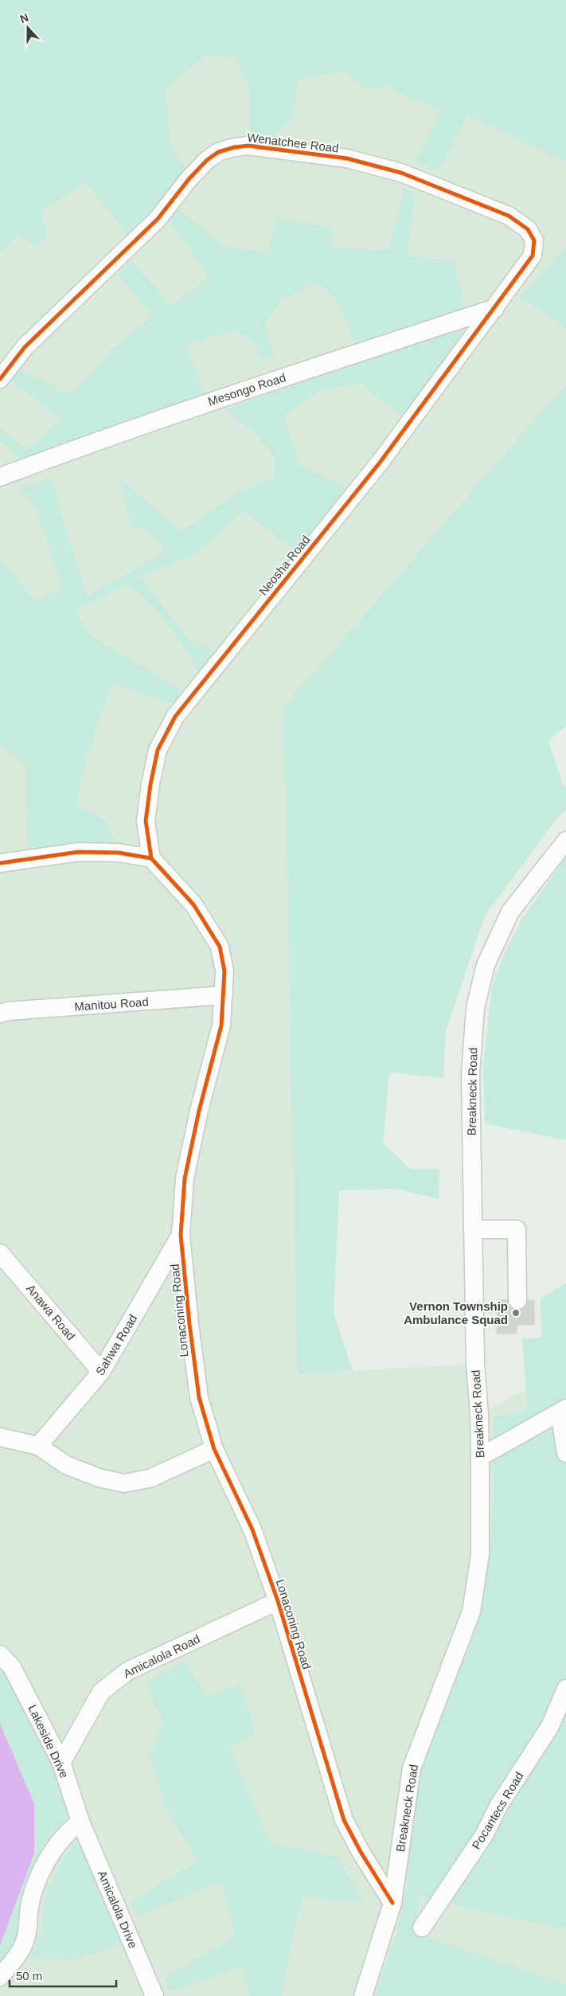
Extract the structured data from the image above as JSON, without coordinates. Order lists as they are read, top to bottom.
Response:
{
  "streets": {
    "street": [
      "Wenatchee Road",
      "Mesongo Road",
      "Neosha Road",
      "Manitou Road",
      "Breakneck Road",
      "Lonaconing Road",
      "Anawa Road",
      "Sahwa Road",
      "Amicalola Road",
      "Lakeside Drive",
      "Pocantecs Road",
      "Amicalola Drive"
    ]
  },
  "crossings": [
    ["Wenatchee Road", "Mesongo Road"],
    ["Wenatchee Road", "Neosha Road"],
    ["Mesongo Road", "Neosha Road"],
    ["Neosha Road", "Lonaconing Road"],
    ["Manitou Road", "Lonaconing Road"],
    ["Breakneck Road", "Lonaconing Road"],
    ["Lonaconing Road", "Sahwa Road"],
    ["Lonaconing Road", "Amicalola Road"],
    ["Anawa Road", "Sahwa Road"],
    ["Amicalola Road", "Lakeside Drive"],
    ["Lakeside Drive", "Amicalola Drive"]
  ],
  "places": ["Vernon Township Ambulance Squad"],
  "scale_bar": "50 m",
  "north": "top"
}
